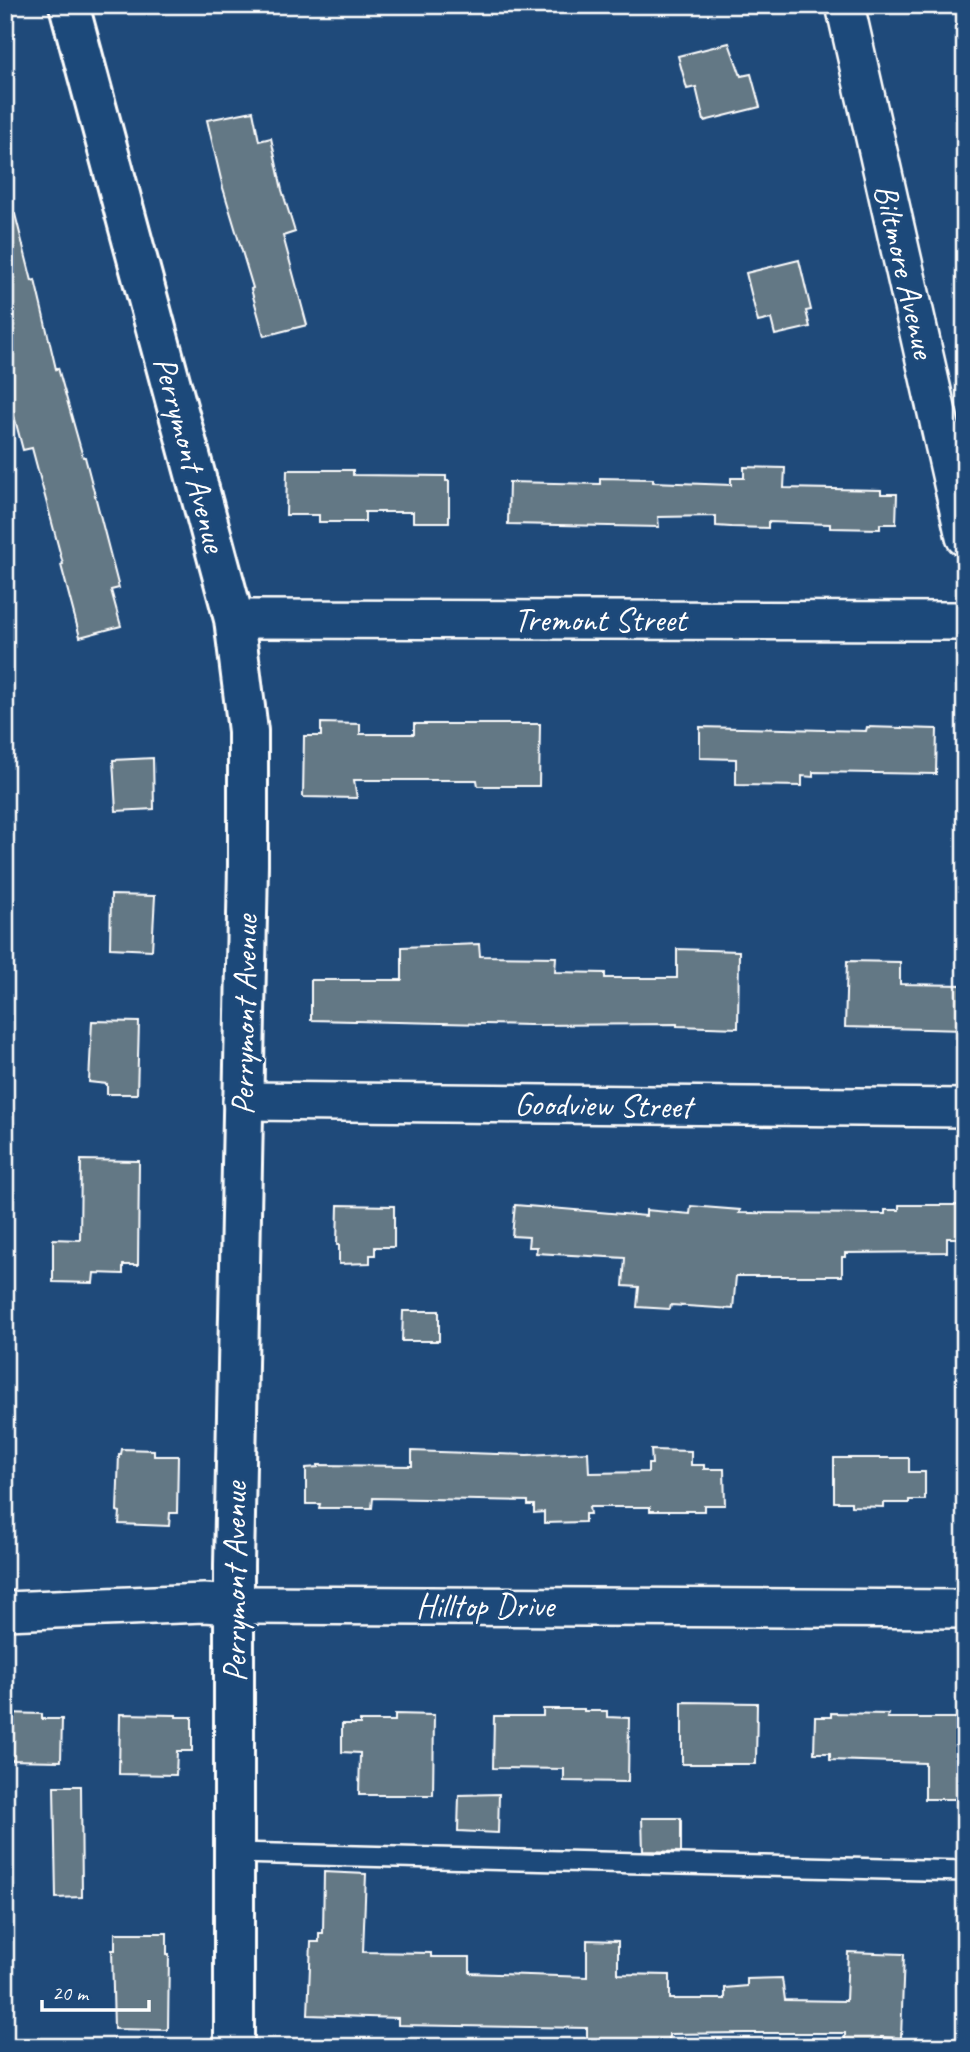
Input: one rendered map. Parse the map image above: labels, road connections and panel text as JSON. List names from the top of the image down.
{
  "streets": {
    "street": [
      "Biltmore Avenue",
      "Perrymont Avenue",
      "Tremont Street",
      "Goodview Street",
      "Hilltop Drive"
    ]
  },
  "crossings": [
    ["Perrymont Avenue", "Tremont Street"],
    ["Perrymont Avenue", "Goodview Street"],
    ["Perrymont Avenue", "Hilltop Drive"]
  ],
  "scale_bar": "20 m"
}
